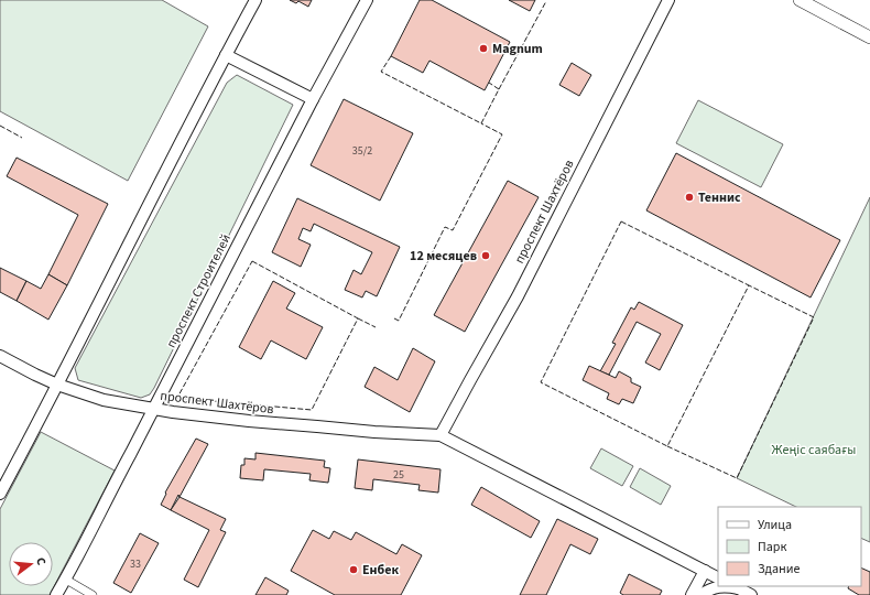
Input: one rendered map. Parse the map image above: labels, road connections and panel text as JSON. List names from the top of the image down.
{
  "streets": {
    "main road": ["проспект Шахтёров", "проспект Строителей"]
  },
  "crossings": [
    ["проспект Шахтёров", "проспект Строителей"]
  ],
  "parks": ["Жеңіс саябағы"],
  "places": [
    "Magnum",
    "Теннис",
    "12 месяцев",
    "Енбек"
  ],
  "house_numbers": ["35/2", "25", "33"],
  "legend": ["Улица", "Парк", "Здание"],
  "north": "right"
}
